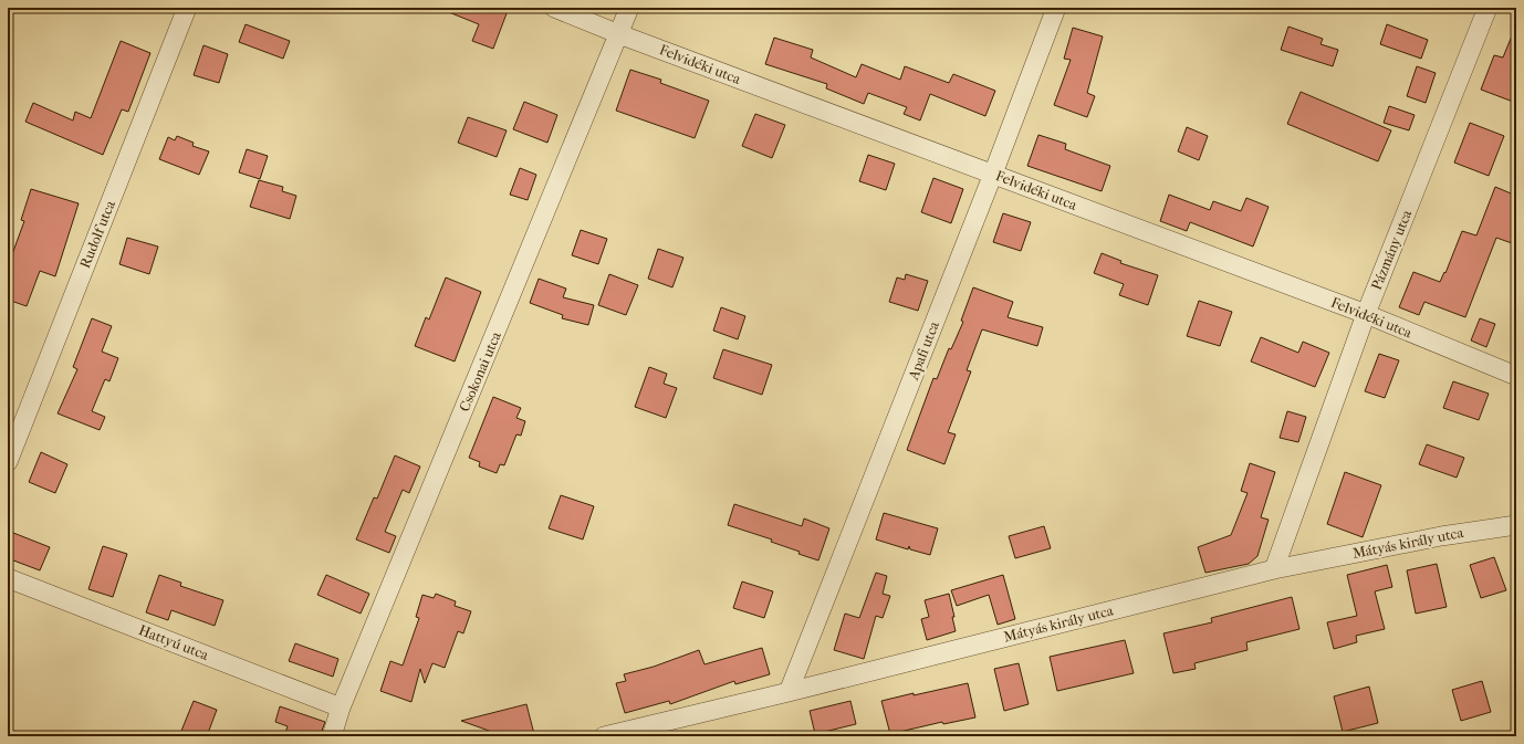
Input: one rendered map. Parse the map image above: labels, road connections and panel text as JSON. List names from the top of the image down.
{
  "streets": {
    "street": [
      "Felvidéki utca",
      "Rudolf utca",
      "Pázmány utca",
      "Apafi utca",
      "Csokonai utca",
      "Mátyás király utca",
      "Hattyú utca"
    ]
  },
  "crossings": [
    ["Felvidéki utca", "Pázmány utca"],
    ["Felvidéki utca", "Apafi utca"],
    ["Felvidéki utca", "Csokonai utca"],
    ["Pázmány utca", "Mátyás király utca"],
    ["Apafi utca", "Mátyás király utca"],
    ["Csokonai utca", "Hattyú utca"]
  ]
}
